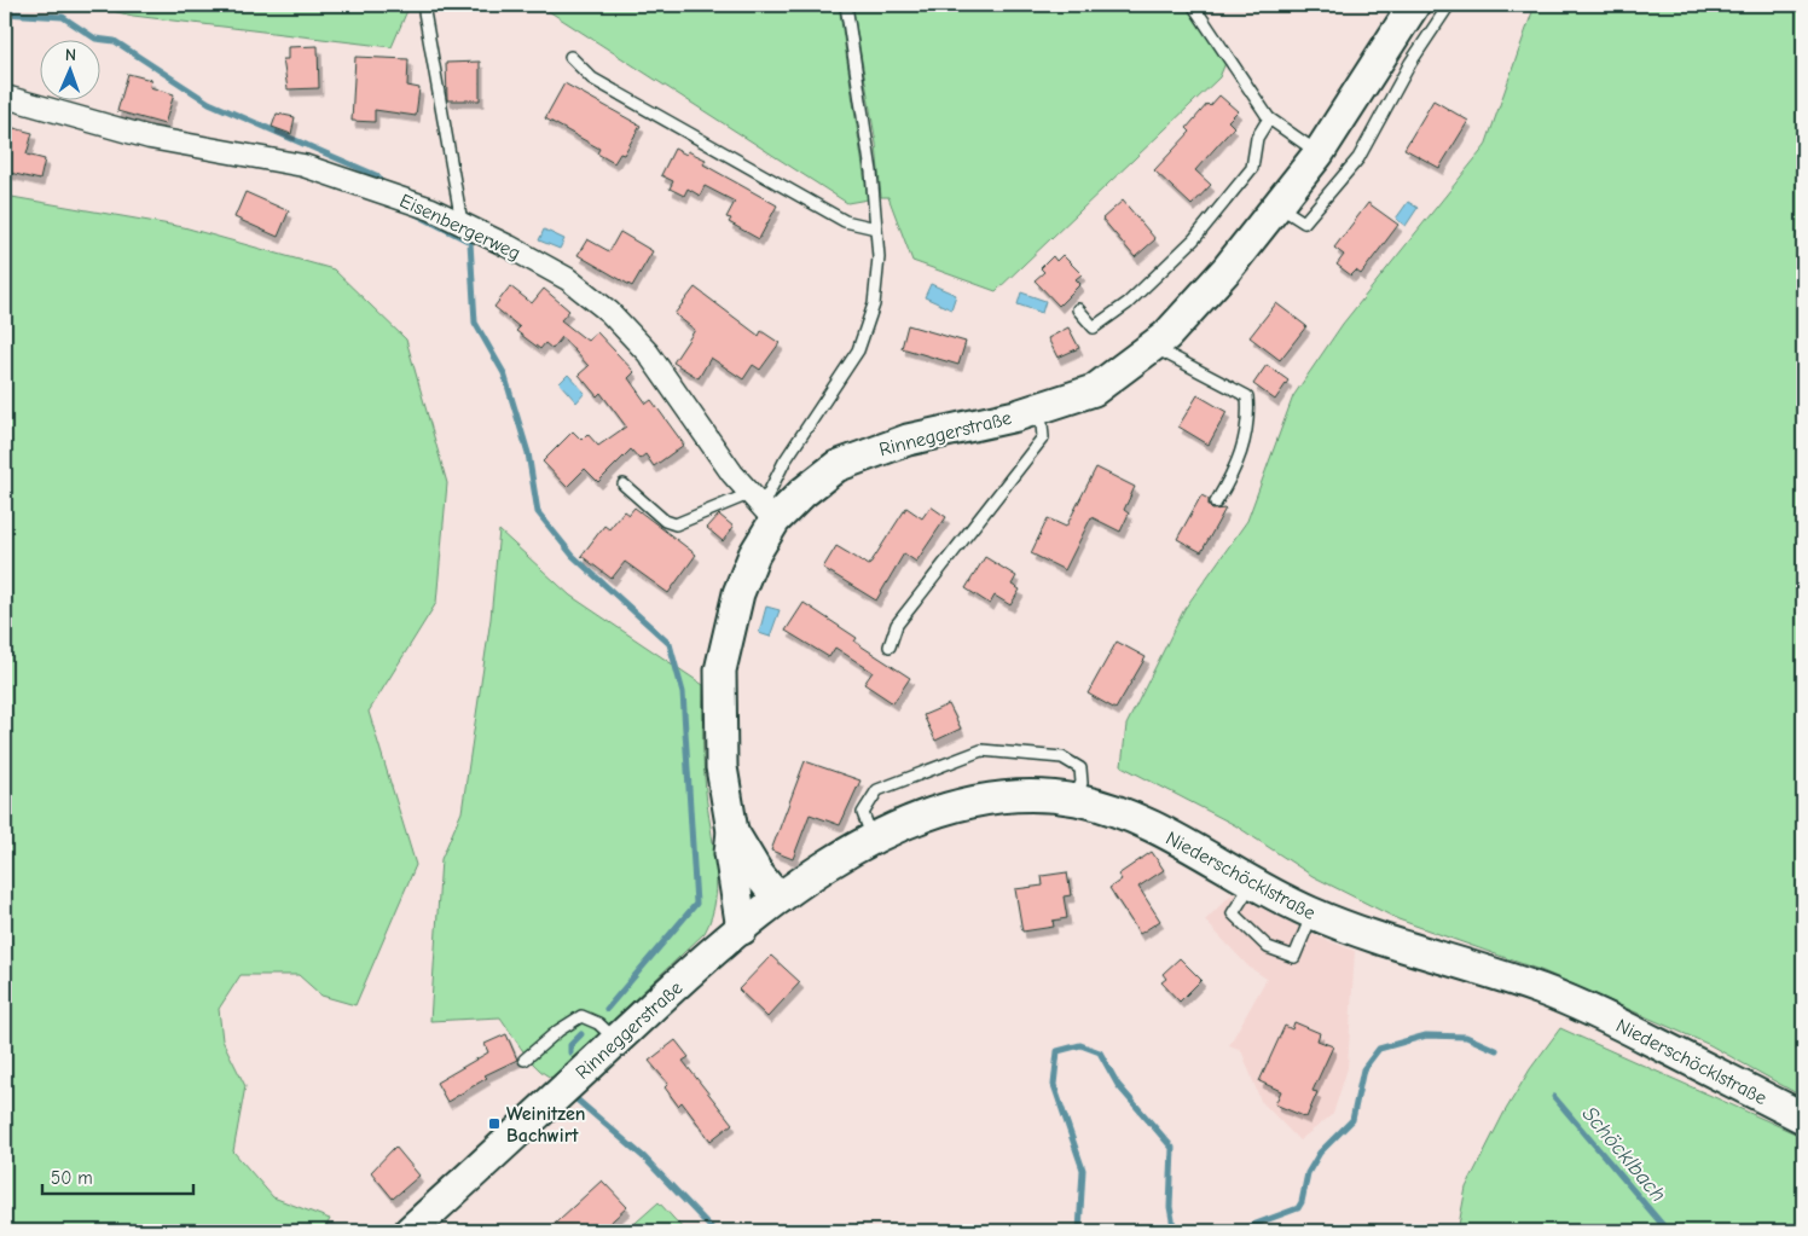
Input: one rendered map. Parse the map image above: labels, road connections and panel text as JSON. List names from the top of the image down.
{
  "streets": {
    "main road": ["Rinneggerstraße", "Niederschöcklstraße"],
    "street": ["Eisenbergerweg"]
  },
  "crossings": [
    ["Eisenbergerweg", "Rinneggerstraße"],
    ["Rinneggerstraße", "Niederschöcklstraße"]
  ],
  "water": ["Schöcklbach"],
  "places": {
    "transit": ["Weinitzen Bachwirt"]
  },
  "scale_bar": "50 m",
  "north": "top"
}
